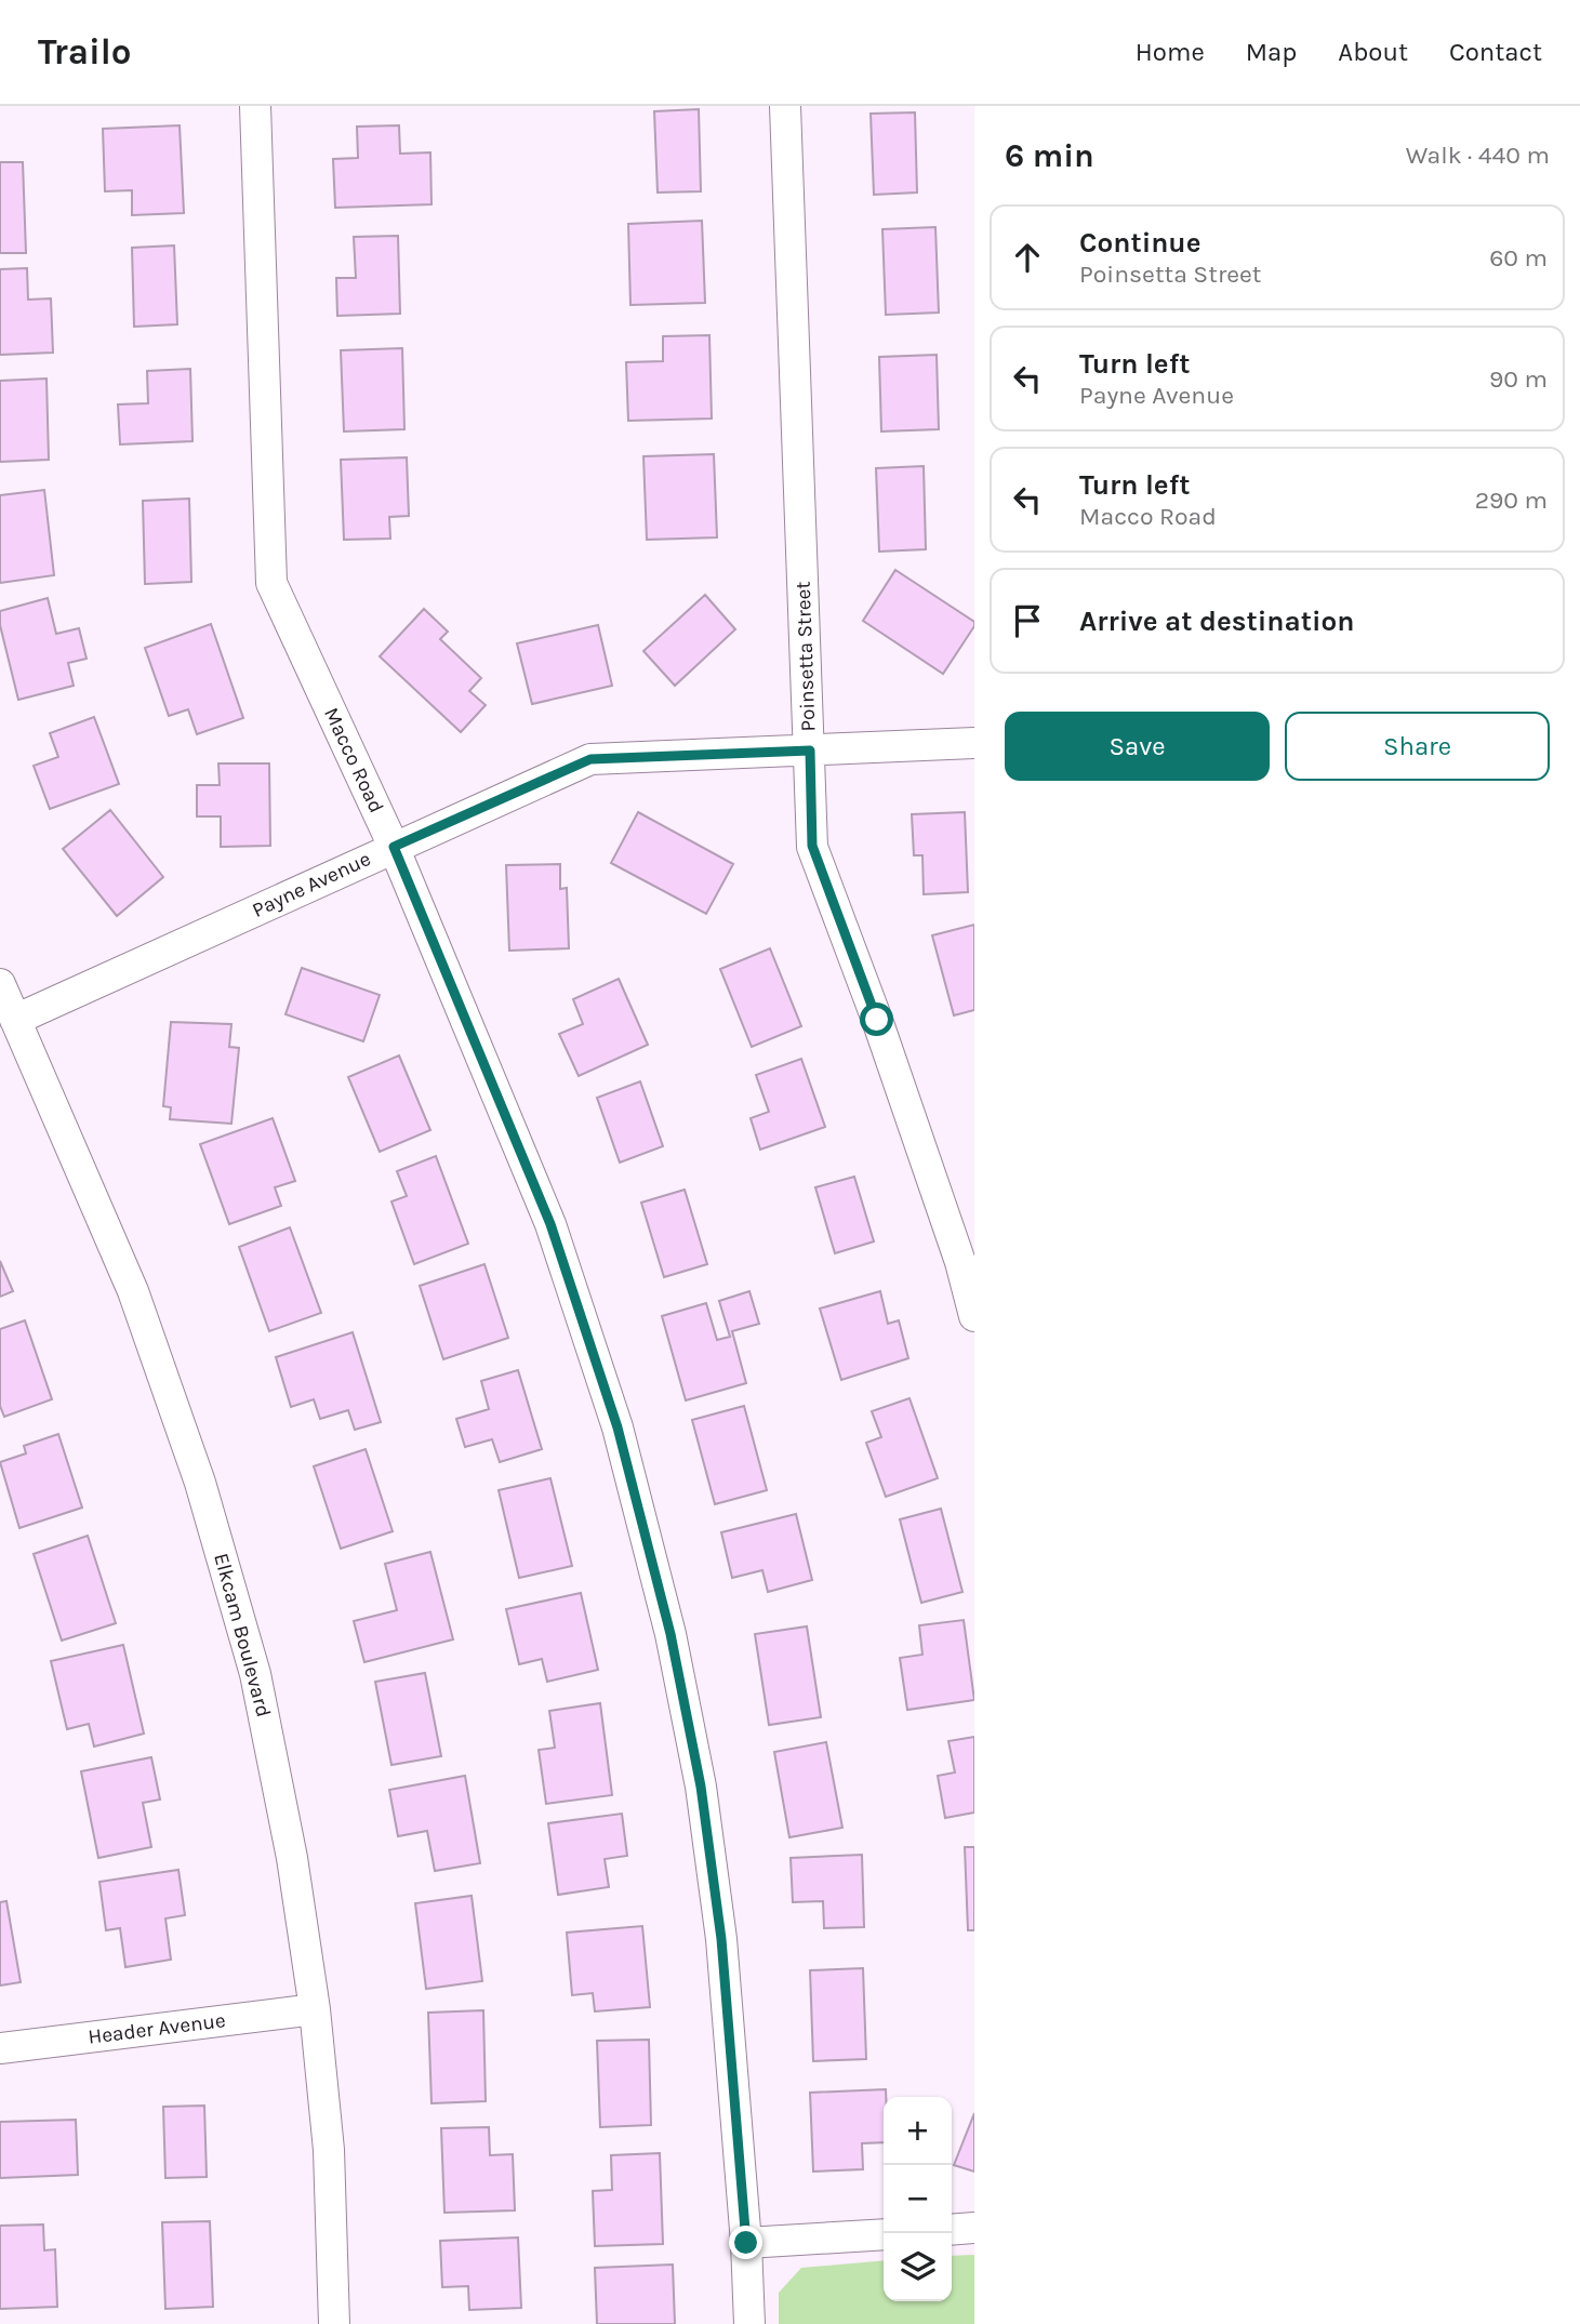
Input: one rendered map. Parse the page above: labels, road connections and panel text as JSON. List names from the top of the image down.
{
  "streets": {
    "street": [
      "Poinsetta Street",
      "Macco Road",
      "Payne Avenue",
      "Elkcam Boulevard",
      "Header Avenue"
    ]
  },
  "crossings": [
    ["Poinsetta Street", "Payne Avenue"],
    ["Macco Road", "Payne Avenue"],
    ["Payne Avenue", "Elkcam Boulevard"],
    ["Elkcam Boulevard", "Header Avenue"]
  ],
  "page": {
    "header": "Trailo",
    "nav": [
      "Home",
      "Map",
      "About",
      "Contact"
    ],
    "heading": ["6 min", "Walk · 440 m"],
    "list": [
      ["Continue", "Poinsetta Street", "60 m"],
      ["Turn left", "Payne Avenue", "90 m"],
      ["Turn left", "Macco Road", "290 m"],
      "Arrive at destination"
    ],
    "buttons": ["Save", "Share"],
    "map_buttons": ["+", "−"]
  }
}
